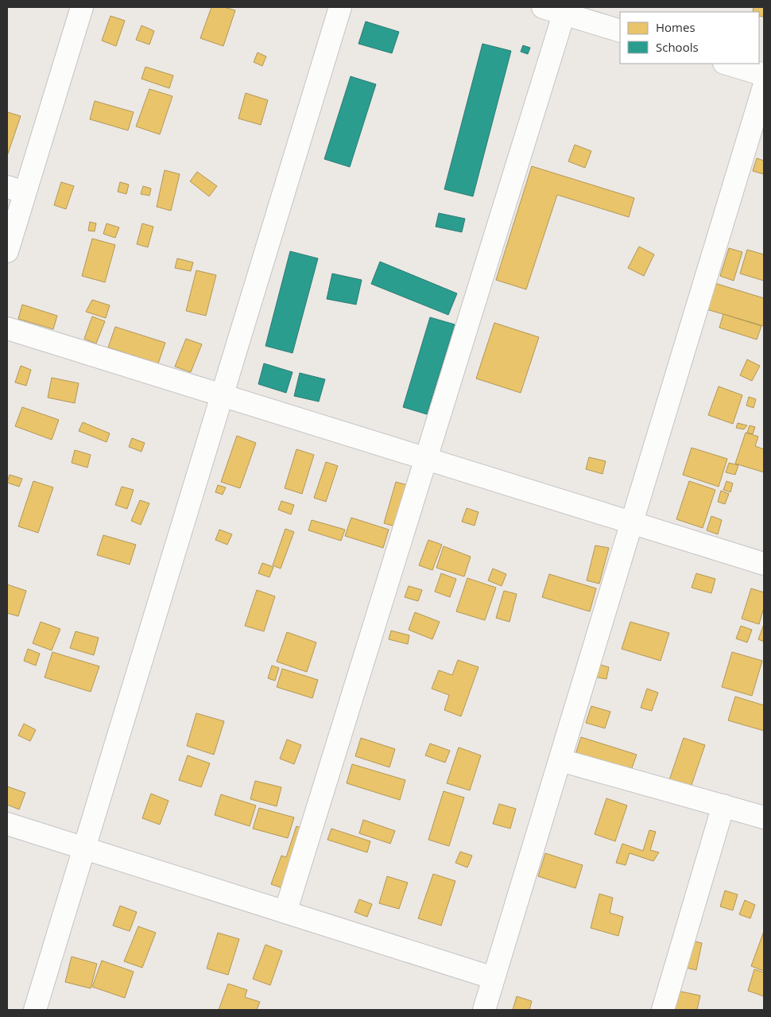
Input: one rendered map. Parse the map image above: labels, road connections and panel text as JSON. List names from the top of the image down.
{
  "legend": ["Homes", "Schools"]
}
